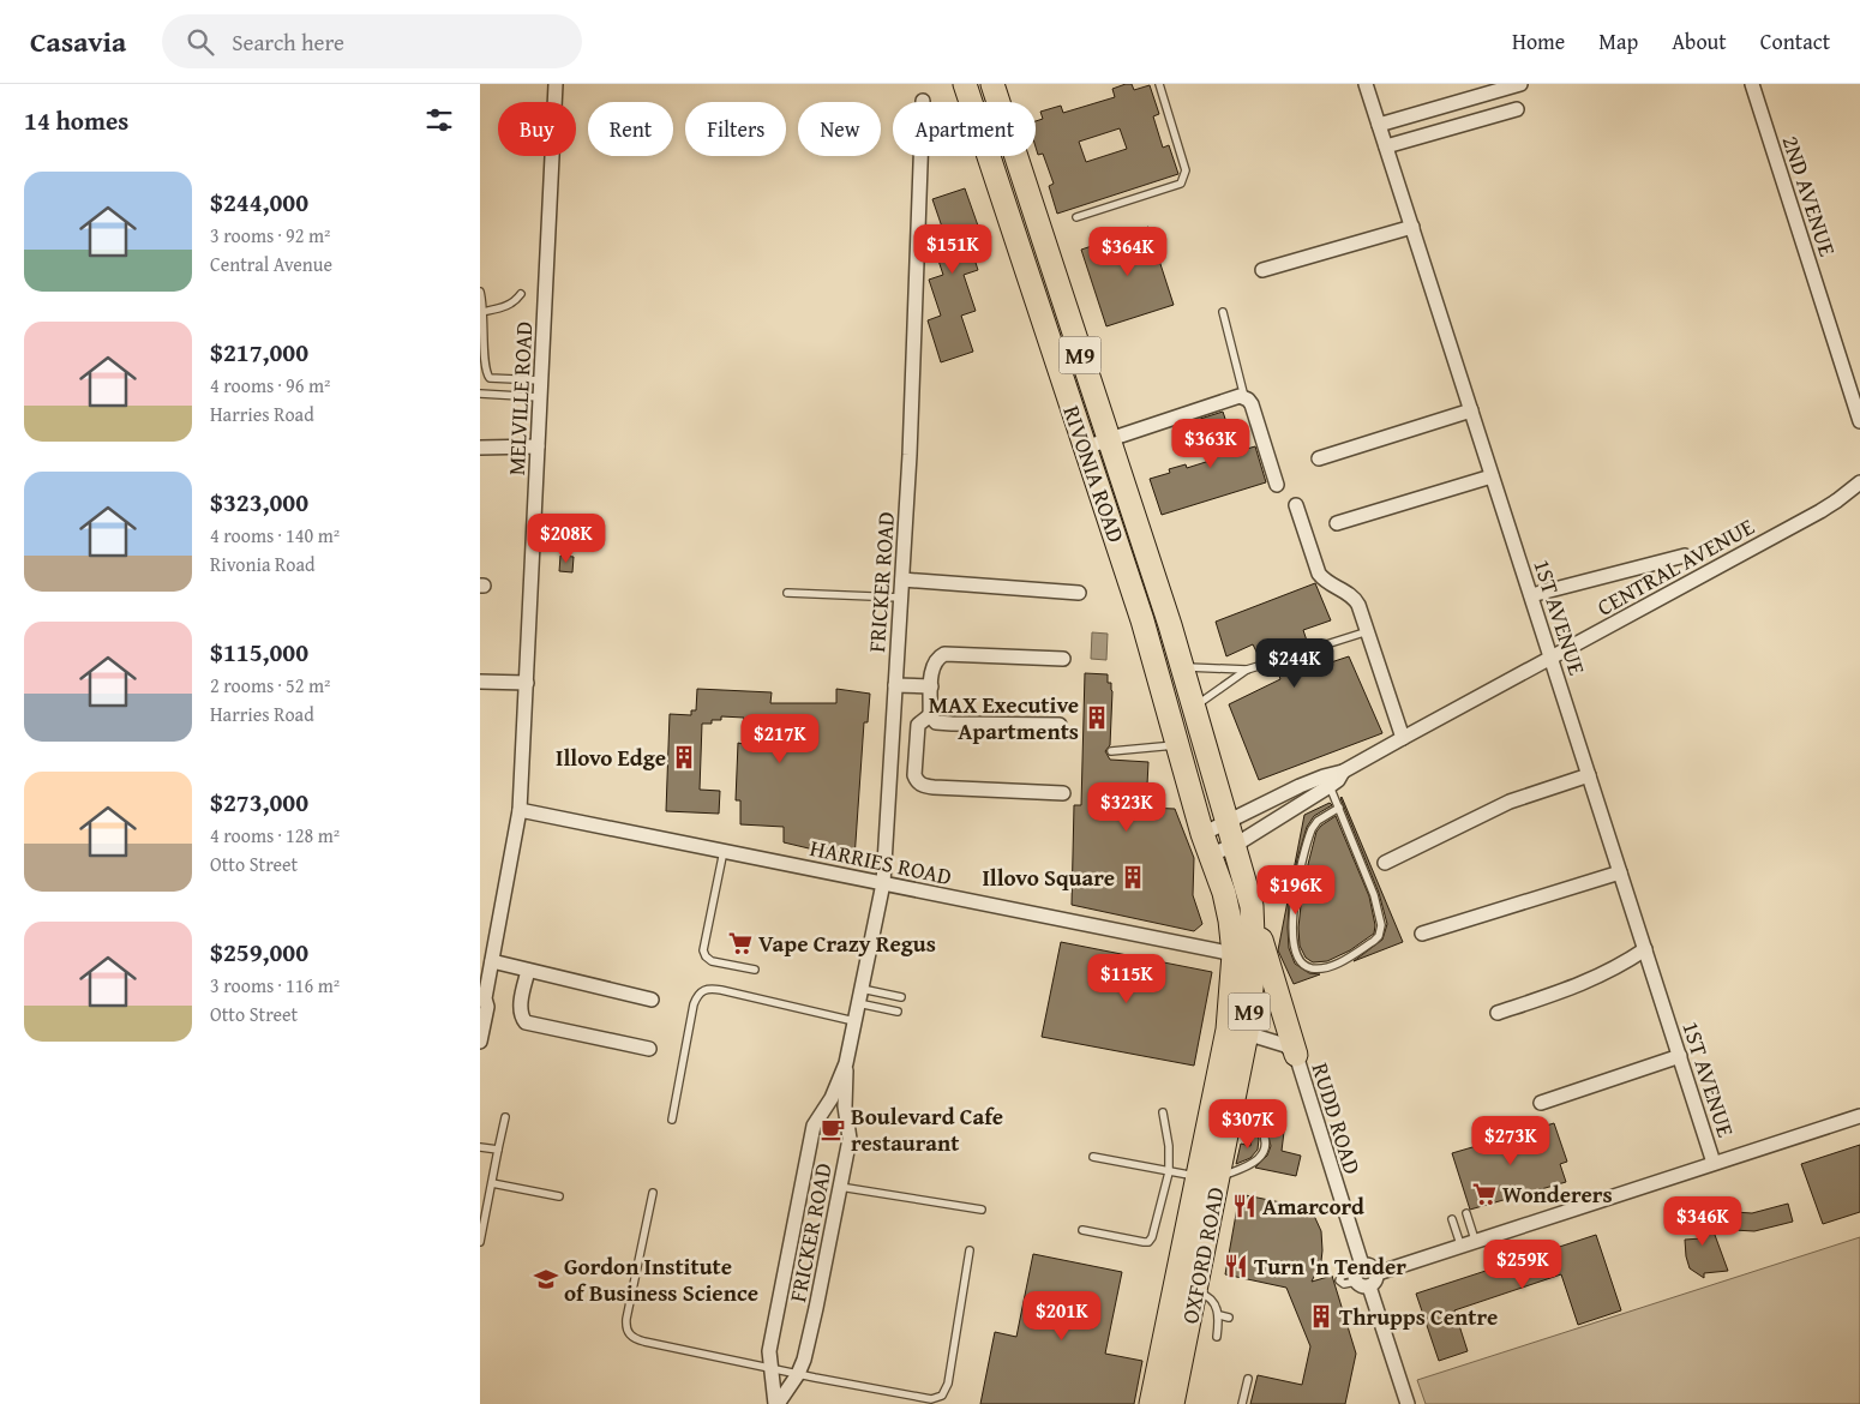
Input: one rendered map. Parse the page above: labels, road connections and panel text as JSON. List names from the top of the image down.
{
  "streets": {
    "main road": ["M9", "RIVONIA ROAD", "OXFORD ROAD"],
    "street": [
      "2ND AVENUE",
      "MELVILLE ROAD",
      "CENTRAL AVENUE",
      "FRICKER ROAD",
      "1ST AVENUE",
      "HARRIES ROAD",
      "RUDD ROAD"
    ]
  },
  "crossings": [
    ["MELVILLE ROAD", "HARRIES ROAD"],
    ["RIVONIA ROAD", "CENTRAL AVENUE"],
    ["RIVONIA ROAD", "OXFORD ROAD"],
    ["CENTRAL AVENUE", "1ST AVENUE"],
    ["CENTRAL AVENUE", "OXFORD ROAD"],
    ["FRICKER ROAD", "HARRIES ROAD"],
    ["HARRIES ROAD", "OXFORD ROAD"],
    ["RUDD ROAD", "OXFORD ROAD"]
  ],
  "places": {
    "building": [
      "MAX Executive Apartments",
      "Illovo Edge",
      "Illovo Square",
      "Thrupps Centre"
    ],
    "supermarket": ["Vape Crazy Regus", "Wonderers"],
    "cafe": ["Boulevard Cafe restaurant"],
    "restaurant": ["Amarcord", "Turn 'n Tender"],
    "school or university": ["Gordon Institute of Business Science"]
  },
  "page": {
    "header": "Casavia",
    "search": "Search here",
    "nav": [
      "Home",
      "Map",
      "About",
      "Contact"
    ],
    "heading": "14 homes",
    "chip": [
      "Buy",
      "Rent",
      "Filters",
      "New",
      "Apartment"
    ],
    "list": [
      {
        "name": "$244,000",
        "note": "3 rooms · 92 m² · Central Avenue"
      },
      {
        "name": "$217,000",
        "note": "4 rooms · 96 m² · Harries Road"
      },
      {
        "name": "$323,000",
        "note": "4 rooms · 140 m² · Rivonia Road"
      },
      {
        "name": "$115,000",
        "note": "2 rooms · 52 m² · Harries Road"
      },
      {
        "name": "$273,000",
        "note": "4 rooms · 128 m² · Otto Street"
      },
      {
        "name": "$259,000",
        "note": "3 rooms · 116 m² · Otto Street"
      }
    ],
    "price": [
      "$151K",
      "$364K",
      "$363K",
      "$208K",
      "$244K",
      "$217K",
      "$323K",
      "$196K",
      "$115K",
      "$307K",
      "$273K",
      "$346K",
      "$259K",
      "$201K"
    ]
  }
}
